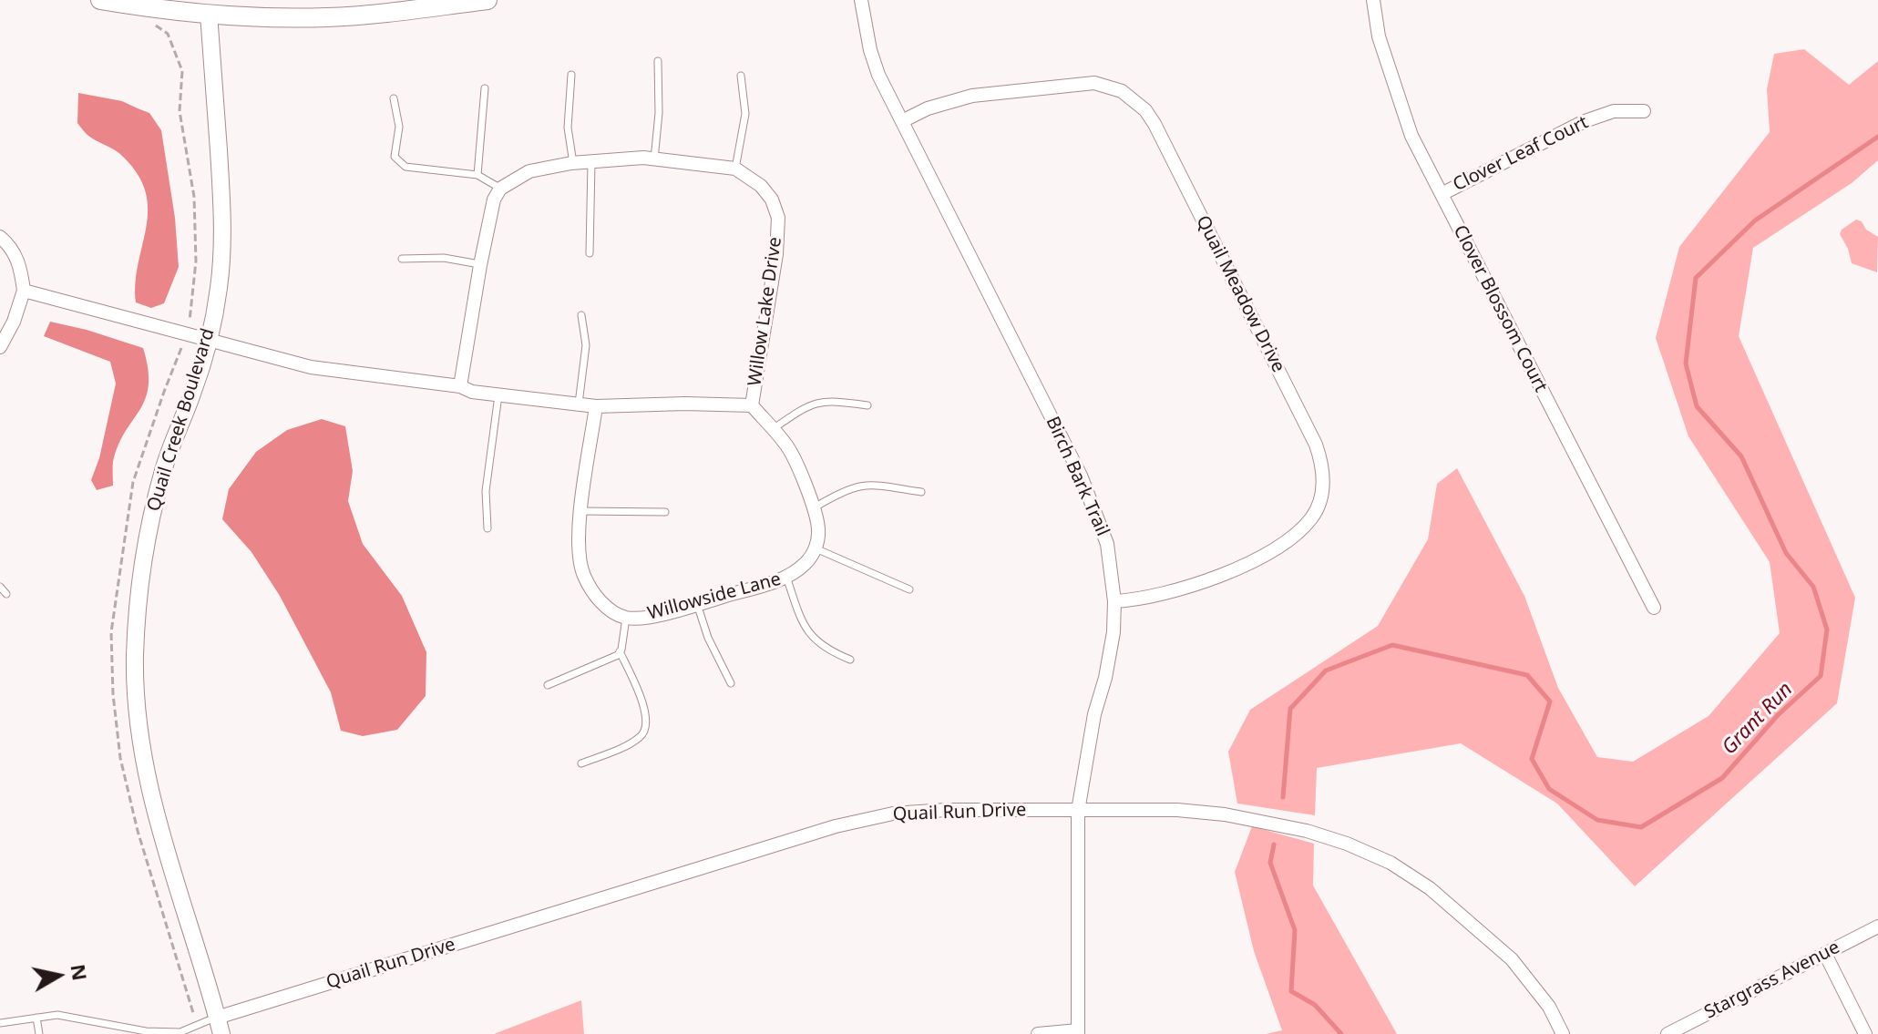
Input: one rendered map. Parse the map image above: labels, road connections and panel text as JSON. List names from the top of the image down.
{
  "streets": {
    "street": [
      "Clover Leaf Court",
      "Quail Meadow Drive",
      "Clover Blossom Court",
      "Willow Lake Drive",
      "Quail Creek Boulevard",
      "Birch Bark Trail",
      "Willowside Lane",
      "Quail Run Drive",
      "Stargrass Avenue"
    ]
  },
  "crossings": [
    ["Clover Leaf Court", "Clover Blossom Court"],
    ["Quail Meadow Drive", "Birch Bark Trail"],
    ["Willow Lake Drive", "Quail Creek Boulevard"],
    ["Willow Lake Drive", "Willowside Lane"],
    ["Quail Creek Boulevard", "Quail Run Drive"],
    ["Birch Bark Trail", "Quail Run Drive"]
  ],
  "water": ["Grant Run"],
  "north": "right"
}
